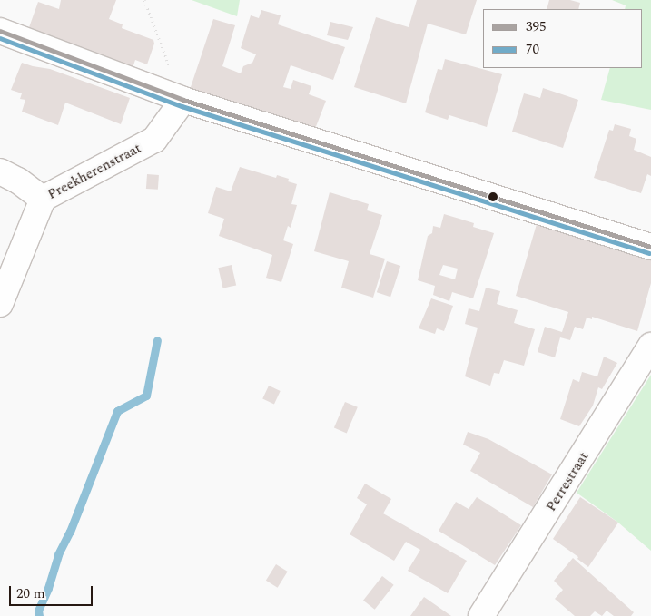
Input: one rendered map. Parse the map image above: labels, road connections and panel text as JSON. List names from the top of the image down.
{
  "streets": {
    "street": ["Preekherenstraat", "Perrestraat"]
  },
  "lines": ["transit line 395", "transit line 70"],
  "legend": ["395", "70"],
  "scale_bar": "20 m"
}
